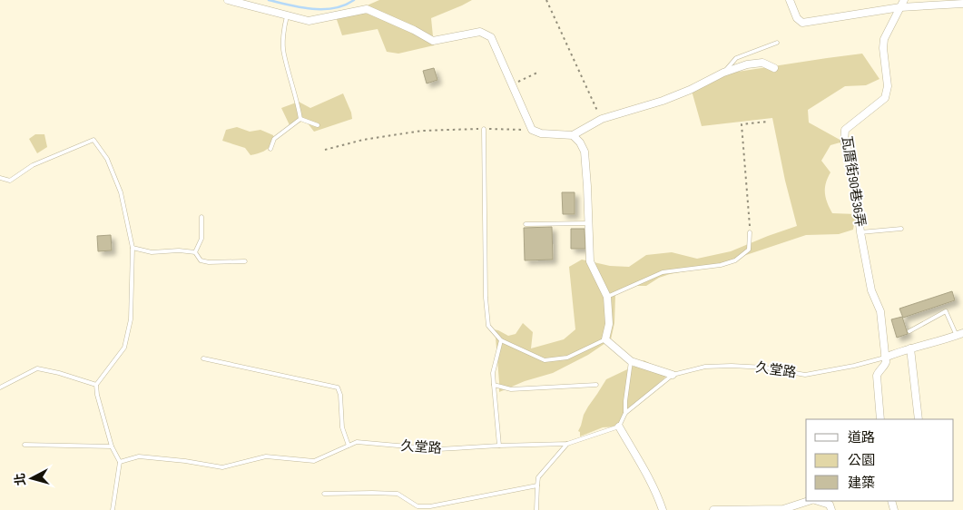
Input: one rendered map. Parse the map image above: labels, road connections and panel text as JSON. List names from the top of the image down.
{
  "streets": {
    "street": ["瓦厝街90巷36弄"],
    "lane": ["久堂路"]
  },
  "crossings": [
    ["瓦厝街90巷36弄", "久堂路"]
  ],
  "legend": ["道路", "公園", "建築"],
  "north": "left"
}
